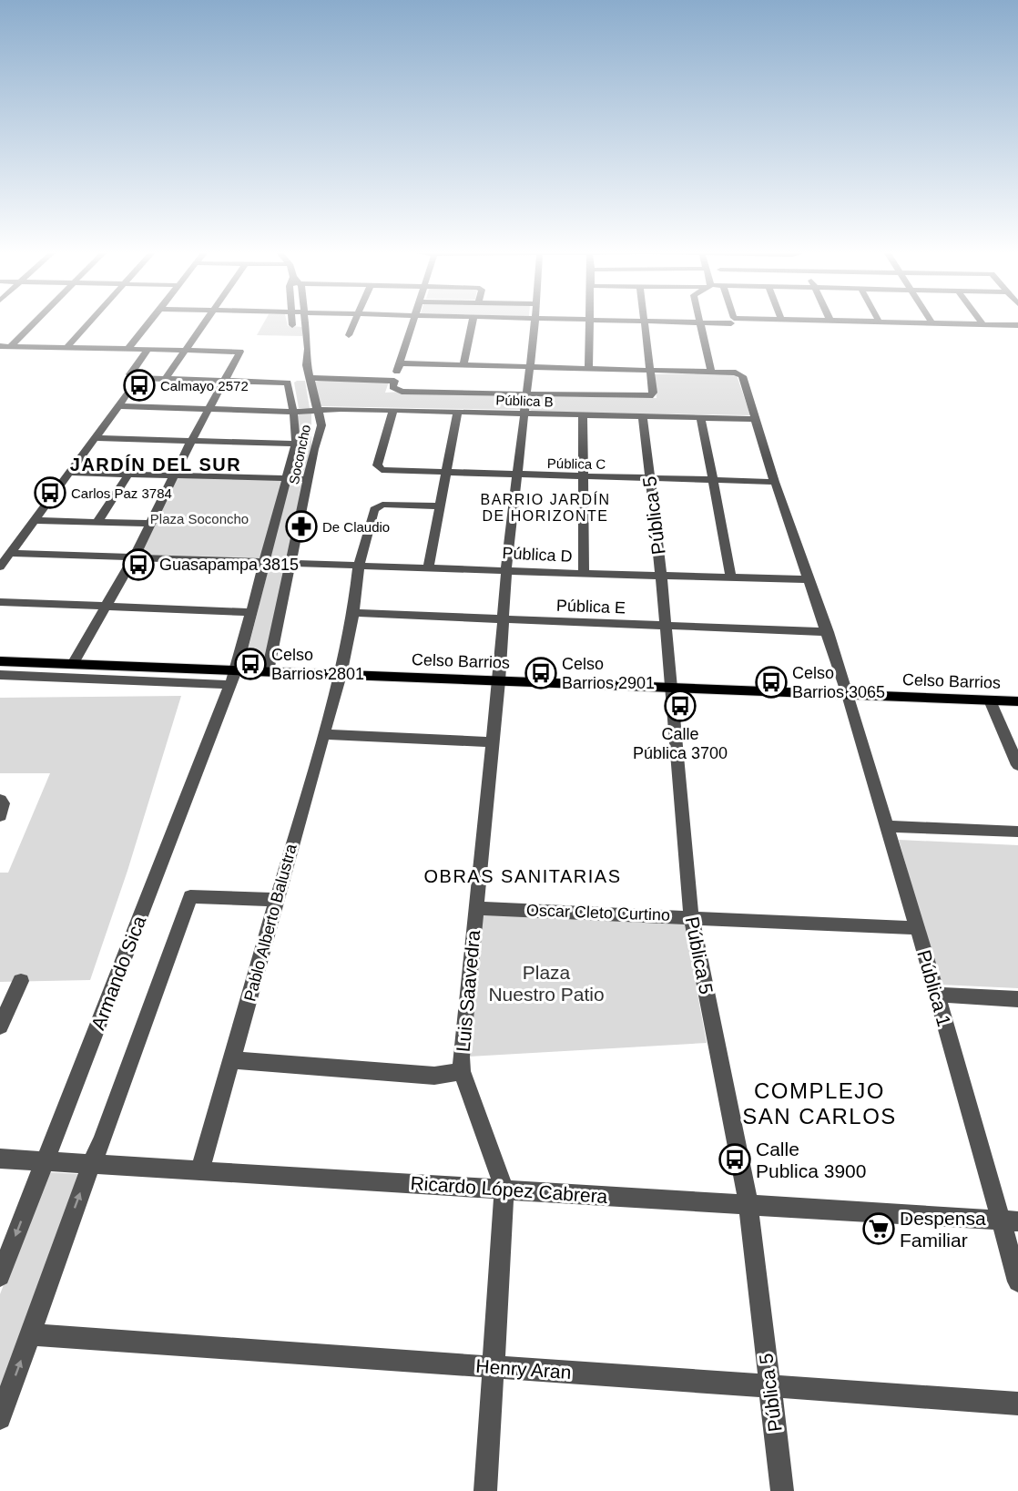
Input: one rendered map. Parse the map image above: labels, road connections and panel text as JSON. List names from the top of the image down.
{
  "streets": {
    "main road": ["Celso Barrios"],
    "street": [
      "Pública B",
      "Soconcho",
      "Pública C",
      "Pública 5",
      "Pública D",
      "Pública E",
      "Oscar Cleto Curtino",
      "Pablo Alberto Balustra",
      "Armando Sica",
      "Pública 1",
      "Luis Saavedra",
      "Ricardo López Cabrera",
      "Henry Aran"
    ]
  },
  "crossings": [
    ["Pública B", "Soconcho"],
    ["Pública B", "Pública C"],
    ["Pública B", "Pública 5"],
    ["Pública B", "Pública 1"],
    ["Pública B", "Luis Saavedra"],
    ["Soconcho", "Pública D"],
    ["Soconcho", "Celso Barrios"],
    ["Soconcho", "Armando Sica"],
    ["Pública C", "Pública 5"],
    ["Pública C", "Pública 1"],
    ["Pública C", "Luis Saavedra"],
    ["Pública 5", "Pública D"],
    ["Pública 5", "Pública E"],
    ["Pública 5", "Celso Barrios"],
    ["Pública 5", "Oscar Cleto Curtino"],
    ["Pública 5", "Ricardo López Cabrera"],
    ["Pública 5", "Henry Aran"],
    ["Pública D", "Pública 1"],
    ["Pública D", "Luis Saavedra"],
    ["Pública E", "Pública 1"],
    ["Pública E", "Luis Saavedra"],
    ["Celso Barrios", "Pablo Alberto Balustra"],
    ["Celso Barrios", "Armando Sica"],
    ["Celso Barrios", "Pública 1"],
    ["Celso Barrios", "Luis Saavedra"],
    ["Oscar Cleto Curtino", "Pública 1"],
    ["Oscar Cleto Curtino", "Luis Saavedra"],
    ["Pablo Alberto Balustra", "Ricardo López Cabrera"],
    ["Armando Sica", "Ricardo López Cabrera"],
    ["Pública 1", "Ricardo López Cabrera"],
    ["Luis Saavedra", "Ricardo López Cabrera"],
    ["Luis Saavedra", "Henry Aran"]
  ],
  "districts": [
    "JARDÍN DEL SUR",
    "BARRIO JARDÍN DE HORIZONTE",
    "OBRAS SANITARIAS",
    "COMPLEJO SAN CARLOS"
  ],
  "parks": ["Plaza Soconcho", "Plaza Nuestro Patio"],
  "places": {
    "bus stop": [
      "Calmayo 2572",
      "Carlos Paz 3784",
      "Guasapampa 3815",
      "Celso Barrios 2801",
      "Celso Barrios 2901",
      "Celso Barrios 3065",
      "Calle Pública 3700",
      "Calle Publica 3900"
    ],
    "pharmacy": ["De Claudio"],
    "supermarket": ["Despensa Familiar"]
  }
}
